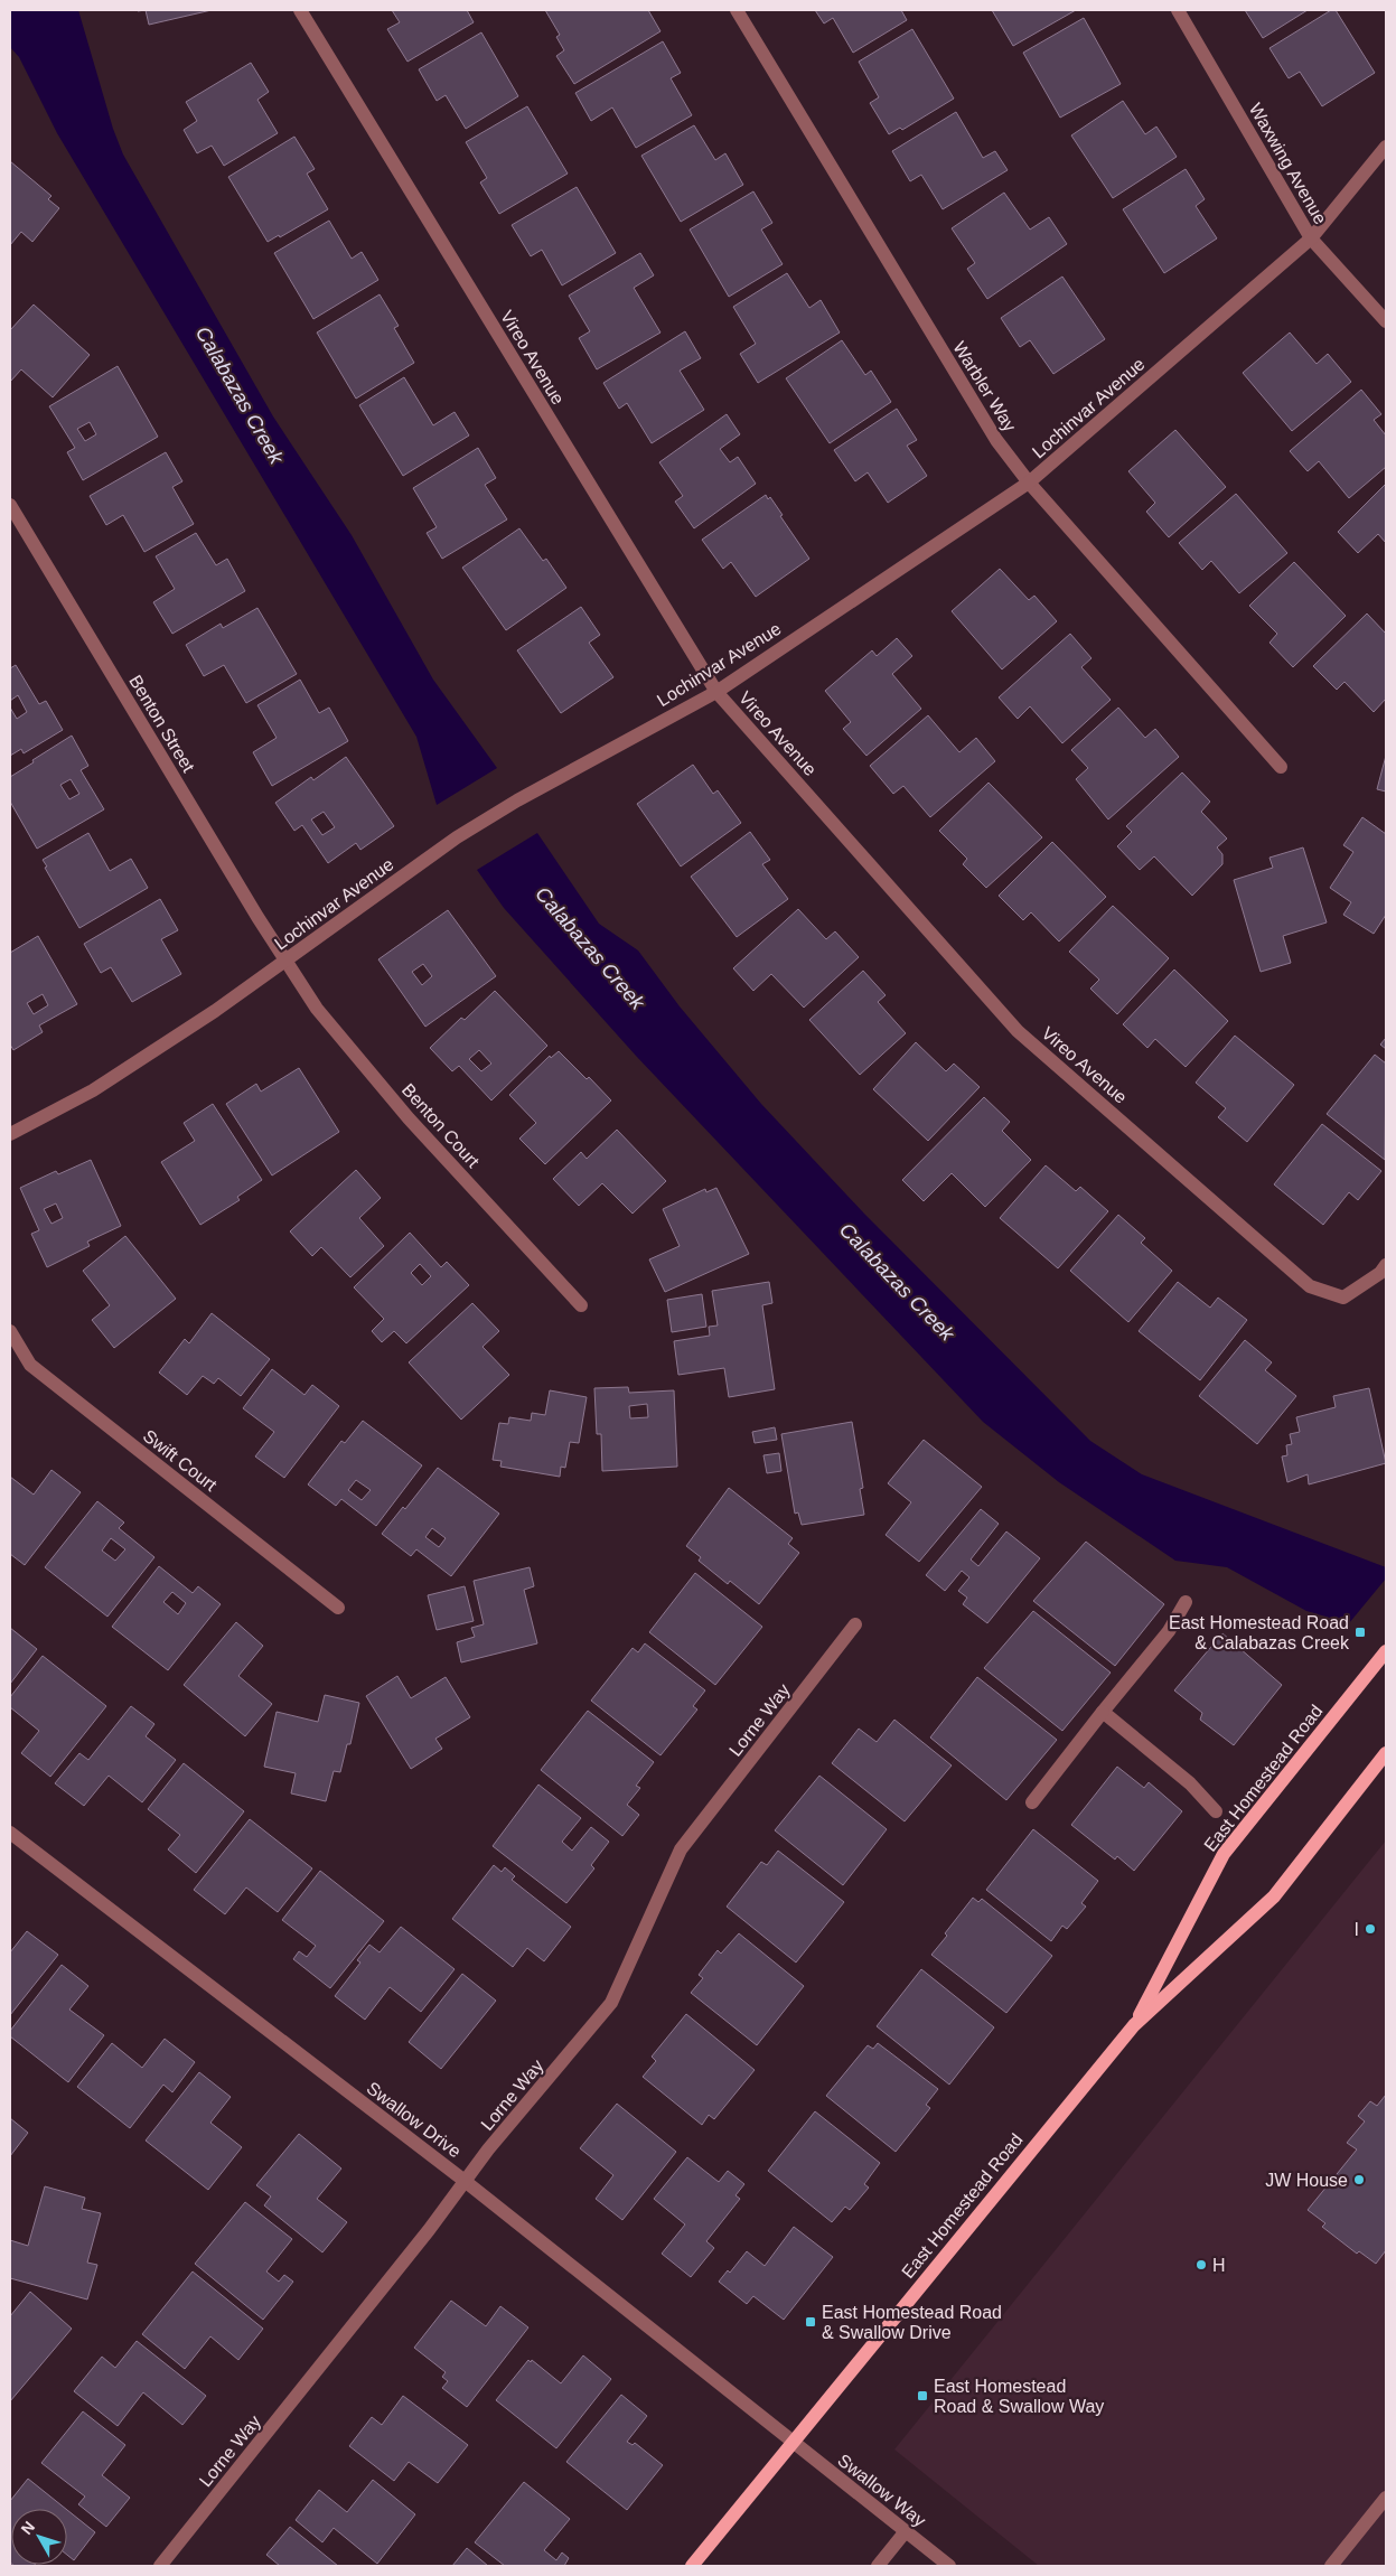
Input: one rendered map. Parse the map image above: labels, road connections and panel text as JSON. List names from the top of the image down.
{
  "streets": {
    "main road": ["East Homestead Road"],
    "street": [
      "Waxwing Avenue",
      "Vireo Avenue",
      "Warbler Way",
      "Lochinvar Avenue",
      "Benton Street",
      "Benton Court",
      "Swift Court",
      "Lorne Way",
      "Swallow Drive",
      "Swallow Way"
    ]
  },
  "crossings": [
    ["Waxwing Avenue", "Lochinvar Avenue"],
    ["Vireo Avenue", "Lochinvar Avenue"],
    ["Warbler Way", "Lochinvar Avenue"],
    ["Lochinvar Avenue", "Benton Street"],
    ["Lochinvar Avenue", "Benton Court"],
    ["Benton Street", "Benton Court"],
    ["Lorne Way", "Swallow Drive"],
    ["East Homestead Road", "Swallow Drive"],
    ["East Homestead Road", "Swallow Way"],
    ["Swallow Drive", "Swallow Way"]
  ],
  "water": ["Calabazas Creek"],
  "places": {
    "transit": ["East Homestead Road & Calabazas Creek", "East Homestead Road & Swallow Drive", "East Homestead Road & Swallow Way"],
    "other": ["I", "JW House", "H"]
  },
  "north": "top left"
}
